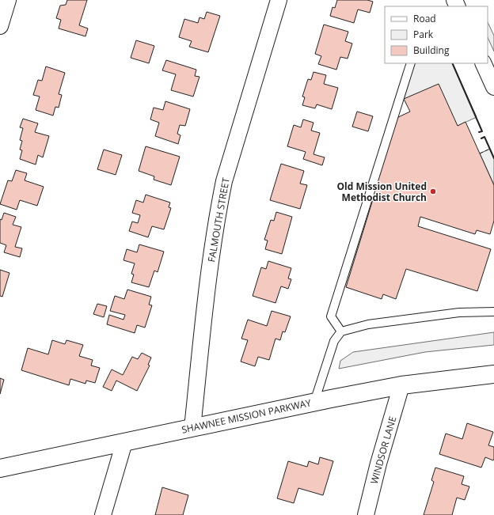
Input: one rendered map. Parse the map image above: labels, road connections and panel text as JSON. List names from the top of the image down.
{
  "streets": {
    "highway": ["SHAWNEE MISSION PARKWAY"],
    "street": ["FALMOUTH STREET", "WINDSOR LANE"]
  },
  "crossings": [
    ["FALMOUTH STREET", "SHAWNEE MISSION PARKWAY"],
    ["SHAWNEE MISSION PARKWAY", "WINDSOR LANE"]
  ],
  "places": ["Old Mission United Methodist Church"],
  "legend": ["Road", "Park", "Building"]
}
